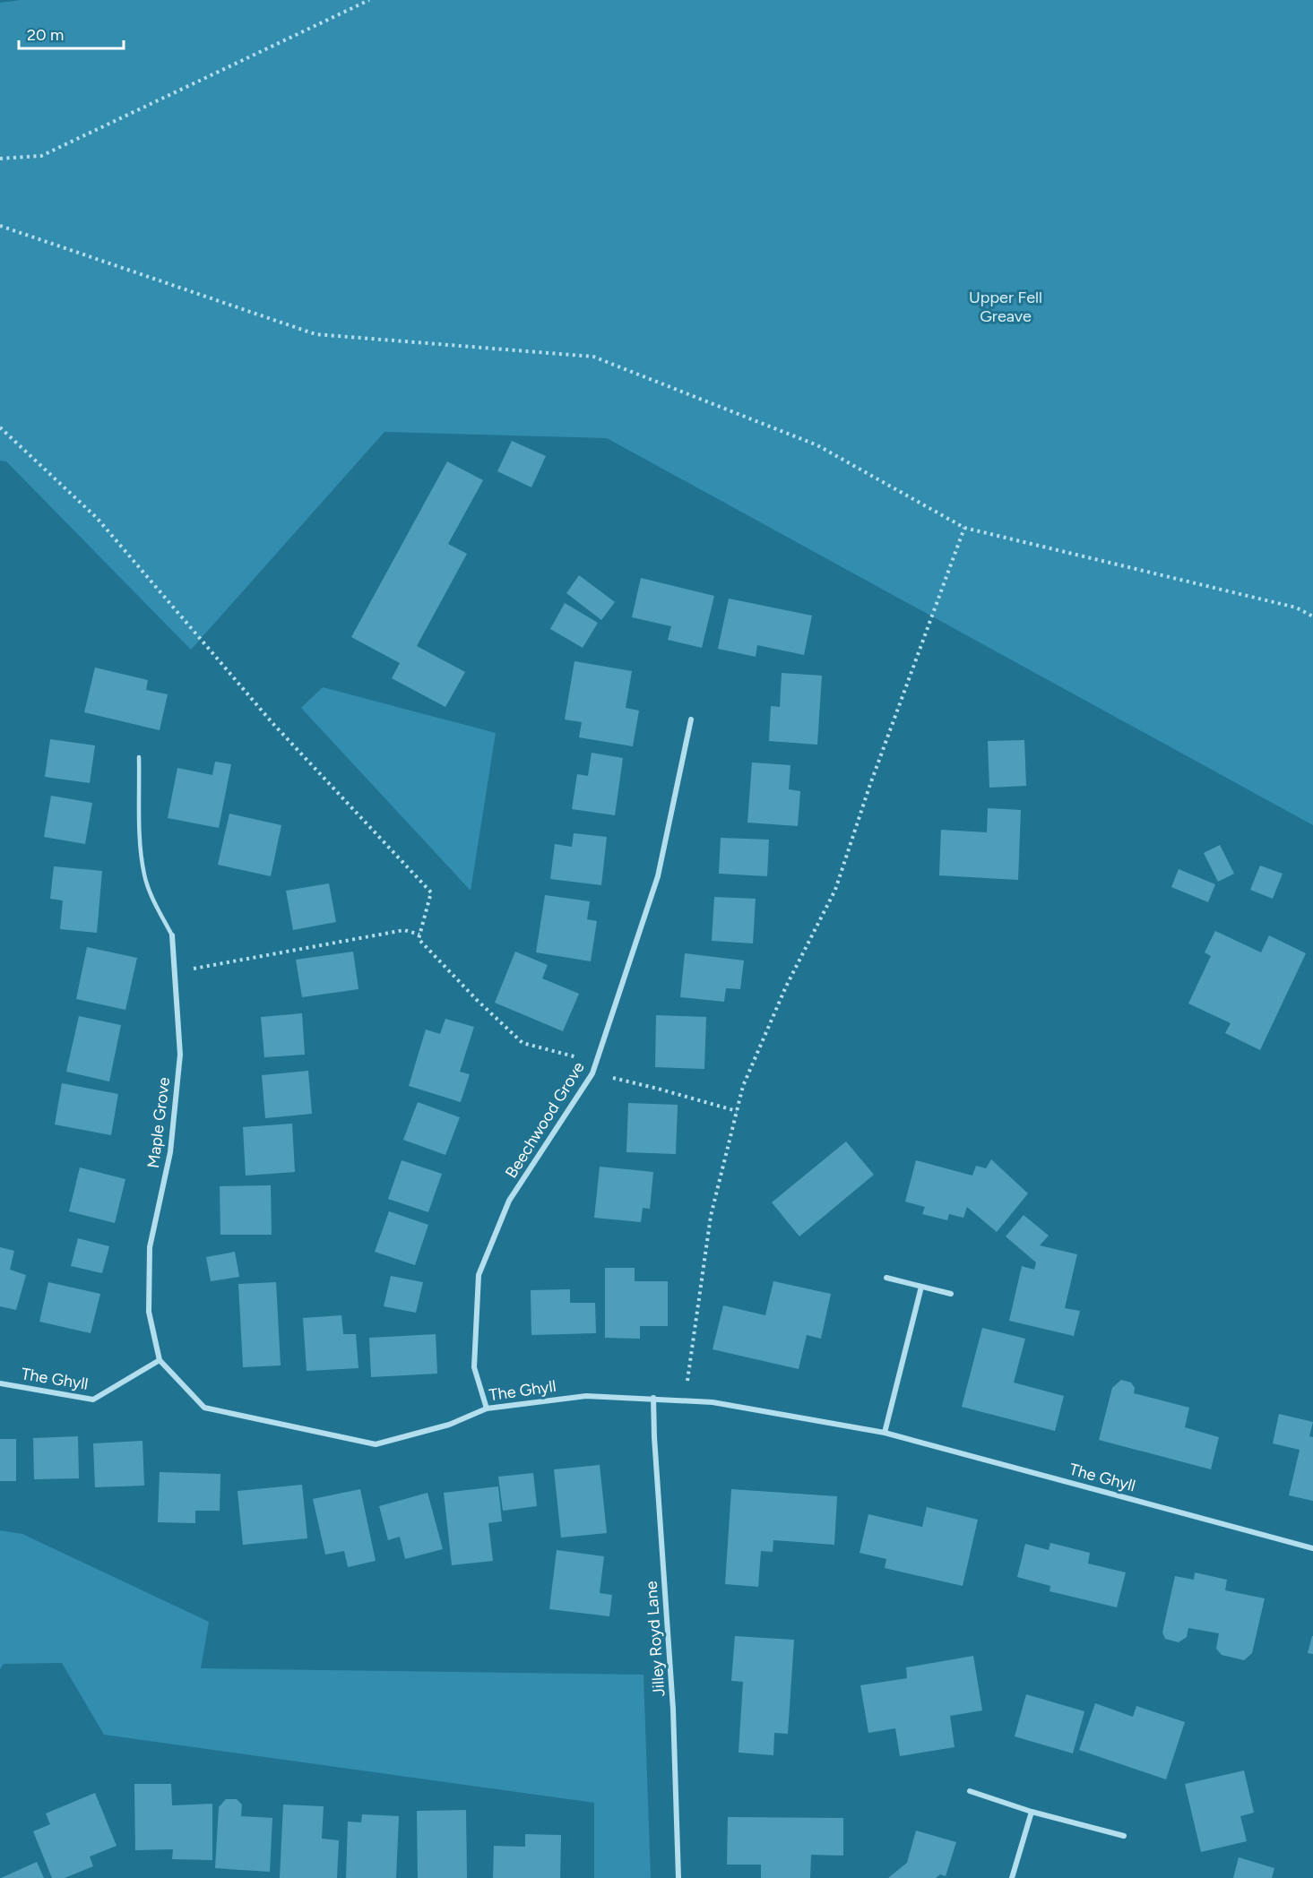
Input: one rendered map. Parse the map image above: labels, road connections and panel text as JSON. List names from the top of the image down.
{
  "streets": {
    "street": [
      "Beechwood Grove",
      "Maple Grove",
      "The Ghyll",
      "Jilley Royd Lane"
    ]
  },
  "crossings": [
    ["Beechwood Grove", "The Ghyll"],
    ["Maple Grove", "The Ghyll"],
    ["The Ghyll", "Jilley Royd Lane"]
  ],
  "parks": ["Upper Fell Greave"],
  "scale_bar": "20 m"
}
